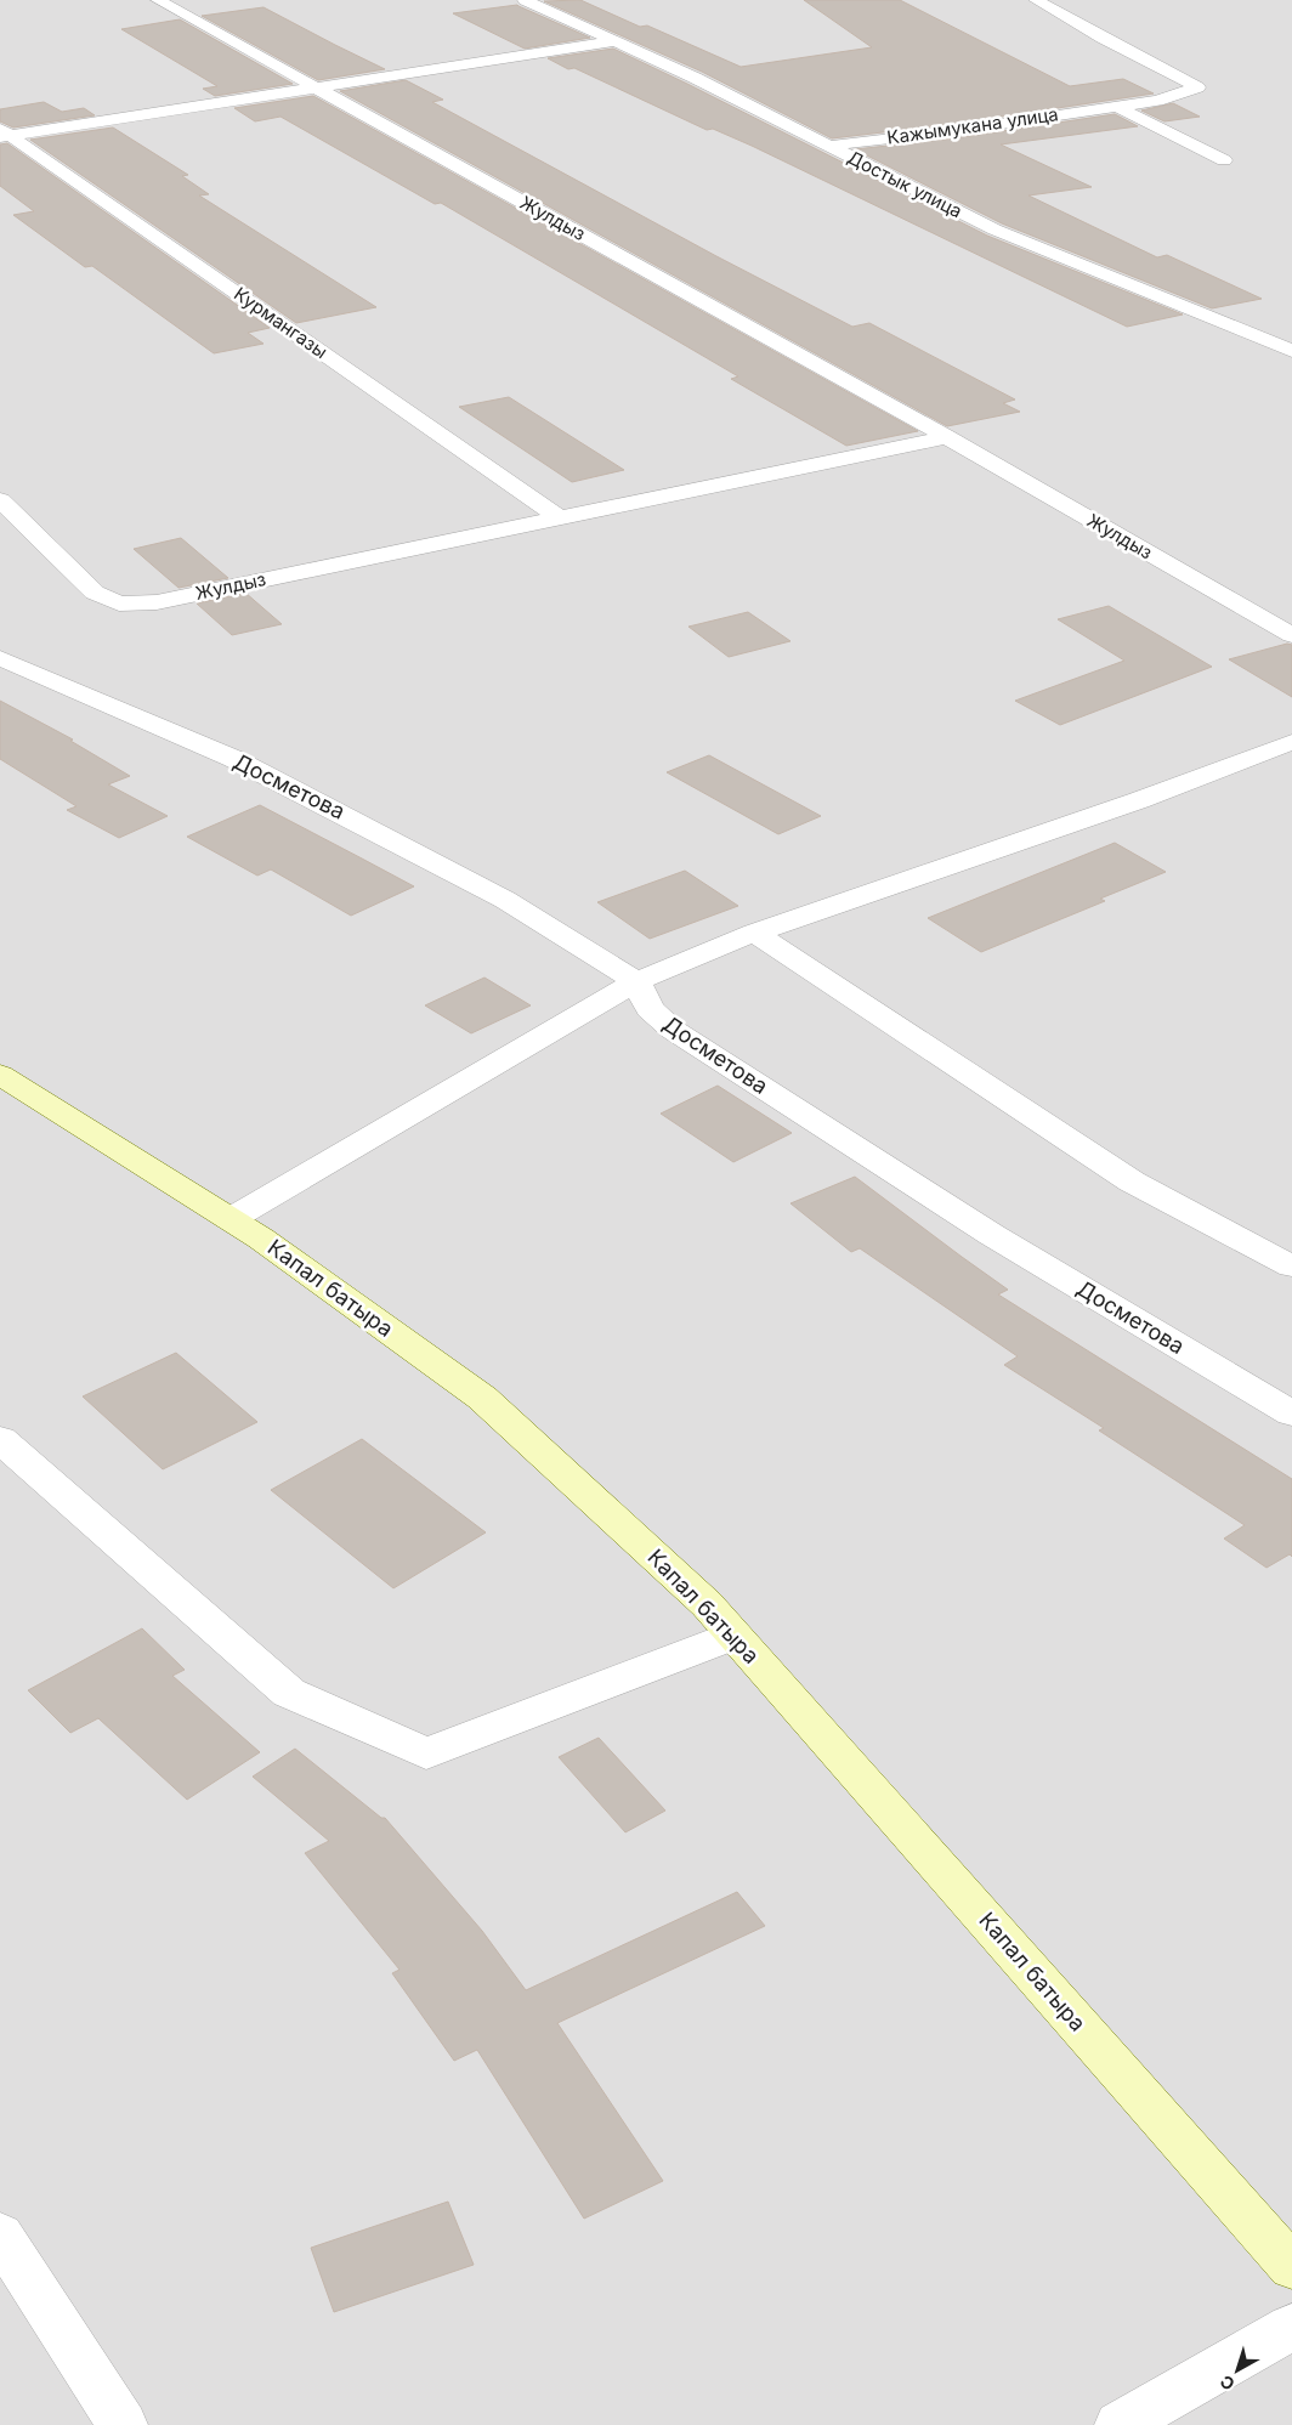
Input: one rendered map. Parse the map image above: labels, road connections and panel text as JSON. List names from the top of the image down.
{
  "streets": {
    "main road": ["Капал батыра"],
    "street": [
      "Кажымукана улица",
      "Достык улица",
      "Жулдыз",
      "Курмангазы",
      "Досметова"
    ]
  },
  "crossings": [
    ["Кажымукана улица", "Достык улица"],
    ["Жулдыз", "Курмангазы"]
  ],
  "north": "bottom left"
}
